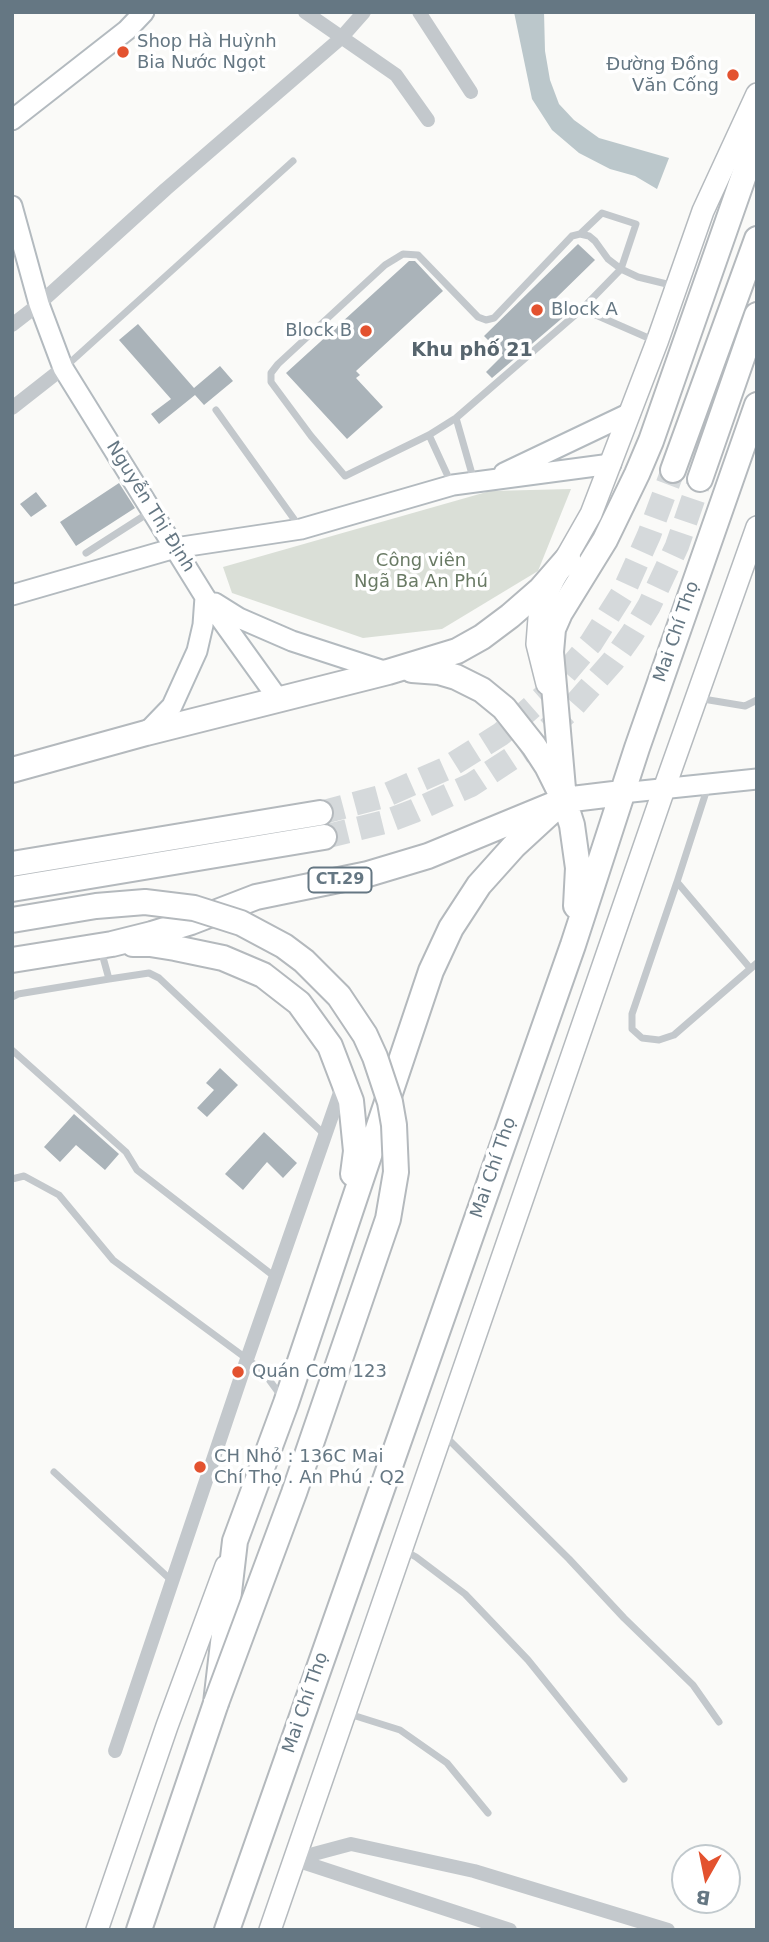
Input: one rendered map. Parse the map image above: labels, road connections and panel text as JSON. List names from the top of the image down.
{
  "streets": {
    "highway": ["Mai Chí Thọ", "CT.29"],
    "main road": ["Nguyễn Thị Định"]
  },
  "districts": ["Khu phố 21"],
  "parks": ["Công viên Ngã Ba An Phú"],
  "places": [
    "Shop Hà Huỳnh Bia Nước Ngọt",
    "Đường Đồng Văn Cống",
    "Block A",
    "Block B",
    "Quán Cơm 123",
    "CH Nhỏ : 136C Mai Chí Thọ . An Phú . Q2"
  ],
  "north": "bottom"
}
